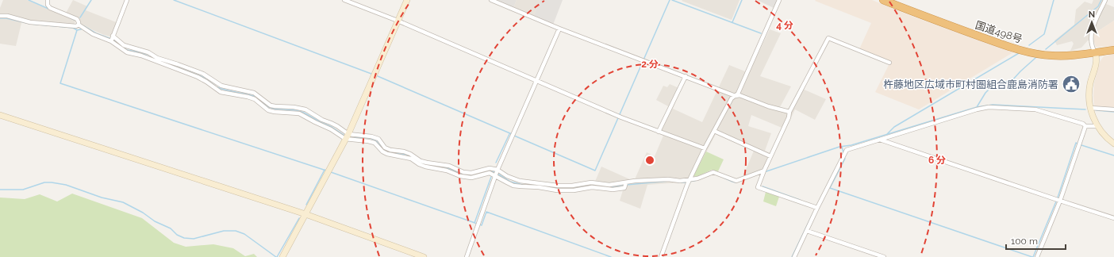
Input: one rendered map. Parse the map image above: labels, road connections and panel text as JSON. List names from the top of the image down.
{
  "streets": {
    "highway": ["国道498号"]
  },
  "places": {
    "public building": ["杵藤地区広域市町村圏組合鹿島消防署"]
  },
  "scale_bar": "100 m",
  "north": "top",
  "rings": ["4 分", "2 分", "6 分"]
}
